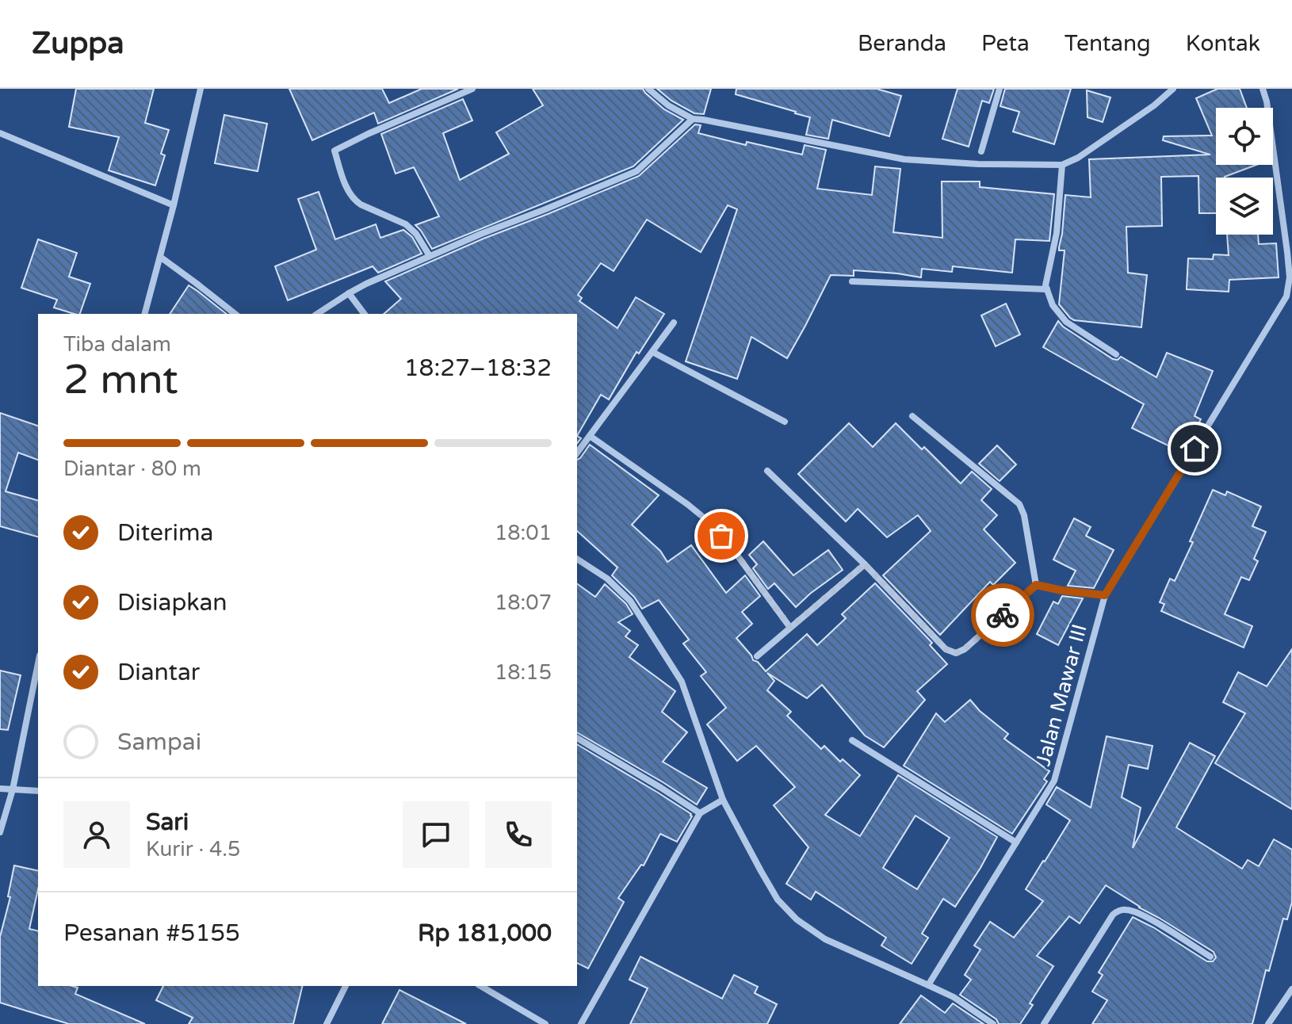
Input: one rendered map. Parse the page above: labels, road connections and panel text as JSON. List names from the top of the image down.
{
  "streets": {
    "street": ["Jalan Mawar III"]
  },
  "page": {
    "header": "Zuppa",
    "nav": [
      "Beranda",
      "Peta",
      "Tentang",
      "Kontak"
    ],
    "heading": ["2 mnt", "Tiba dalam", "18:27–18:32"],
    "panel": [
      "Sari",
      "Kurir · 4.5",
      "Pesanan #5155",
      "Rp 181,000"
    ],
    "bar": "Diantar · 80 m",
    "list": [
      ["Diterima", "18:01"],
      ["Disiapkan", "18:07"],
      ["Diantar", "18:15"],
      "Sampai"
    ]
  }
}
